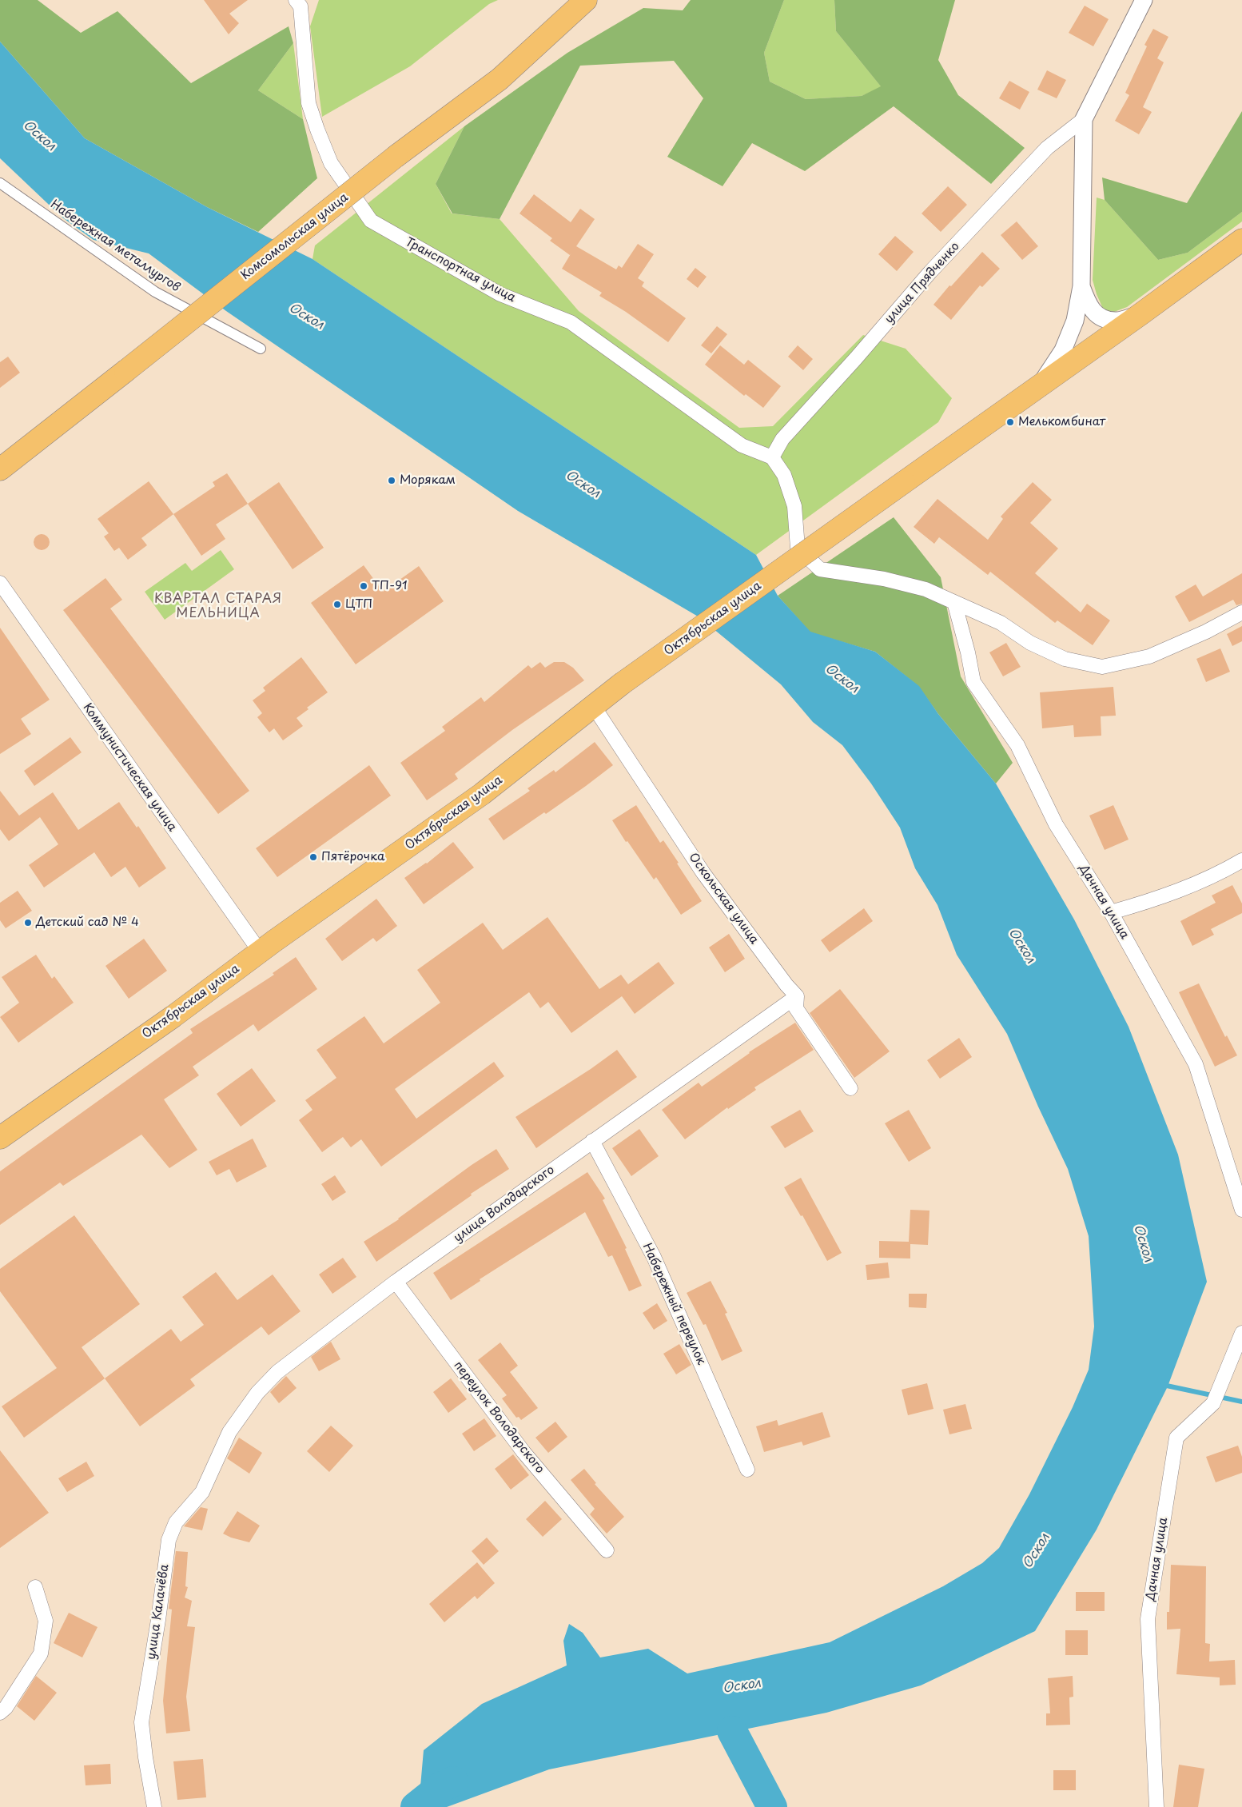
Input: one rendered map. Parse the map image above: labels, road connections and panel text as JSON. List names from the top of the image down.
{
  "streets": {
    "main road": ["Комсомольская улица", "улица Прядченко", "Октябрьская улица"],
    "street": [
      "Набережная металлургов",
      "Транспортная улица",
      "Коммунистическая улица",
      "Оскольская улица",
      "Дачная улица",
      "улица Володарского",
      "Набережный переулок",
      "переулок Володарского",
      "улица Калачёва"
    ]
  },
  "crossings": [
    ["Транспортная улица", "улица Прядченко"],
    ["улица Прядченко", "Октябрьская улица"],
    ["Октябрьская улица", "Коммунистическая улица"],
    ["Октябрьская улица", "Оскольская улица"],
    ["Оскольская улица", "улица Володарского"],
    ["улица Володарского", "Набережный переулок"],
    ["улица Володарского", "переулок Володарского"],
    ["улица Володарского", "улица Калачёва"]
  ],
  "districts": ["КВАРТАЛ СТАРАЯ МЕЛЬНИЦА"],
  "water": ["Оскол"],
  "places": [
    "Мелькомбинат",
    "Морякам",
    "ТП-91",
    "ЦТП",
    "Пятёрочка",
    "Детский сад № 4"
  ]
}
